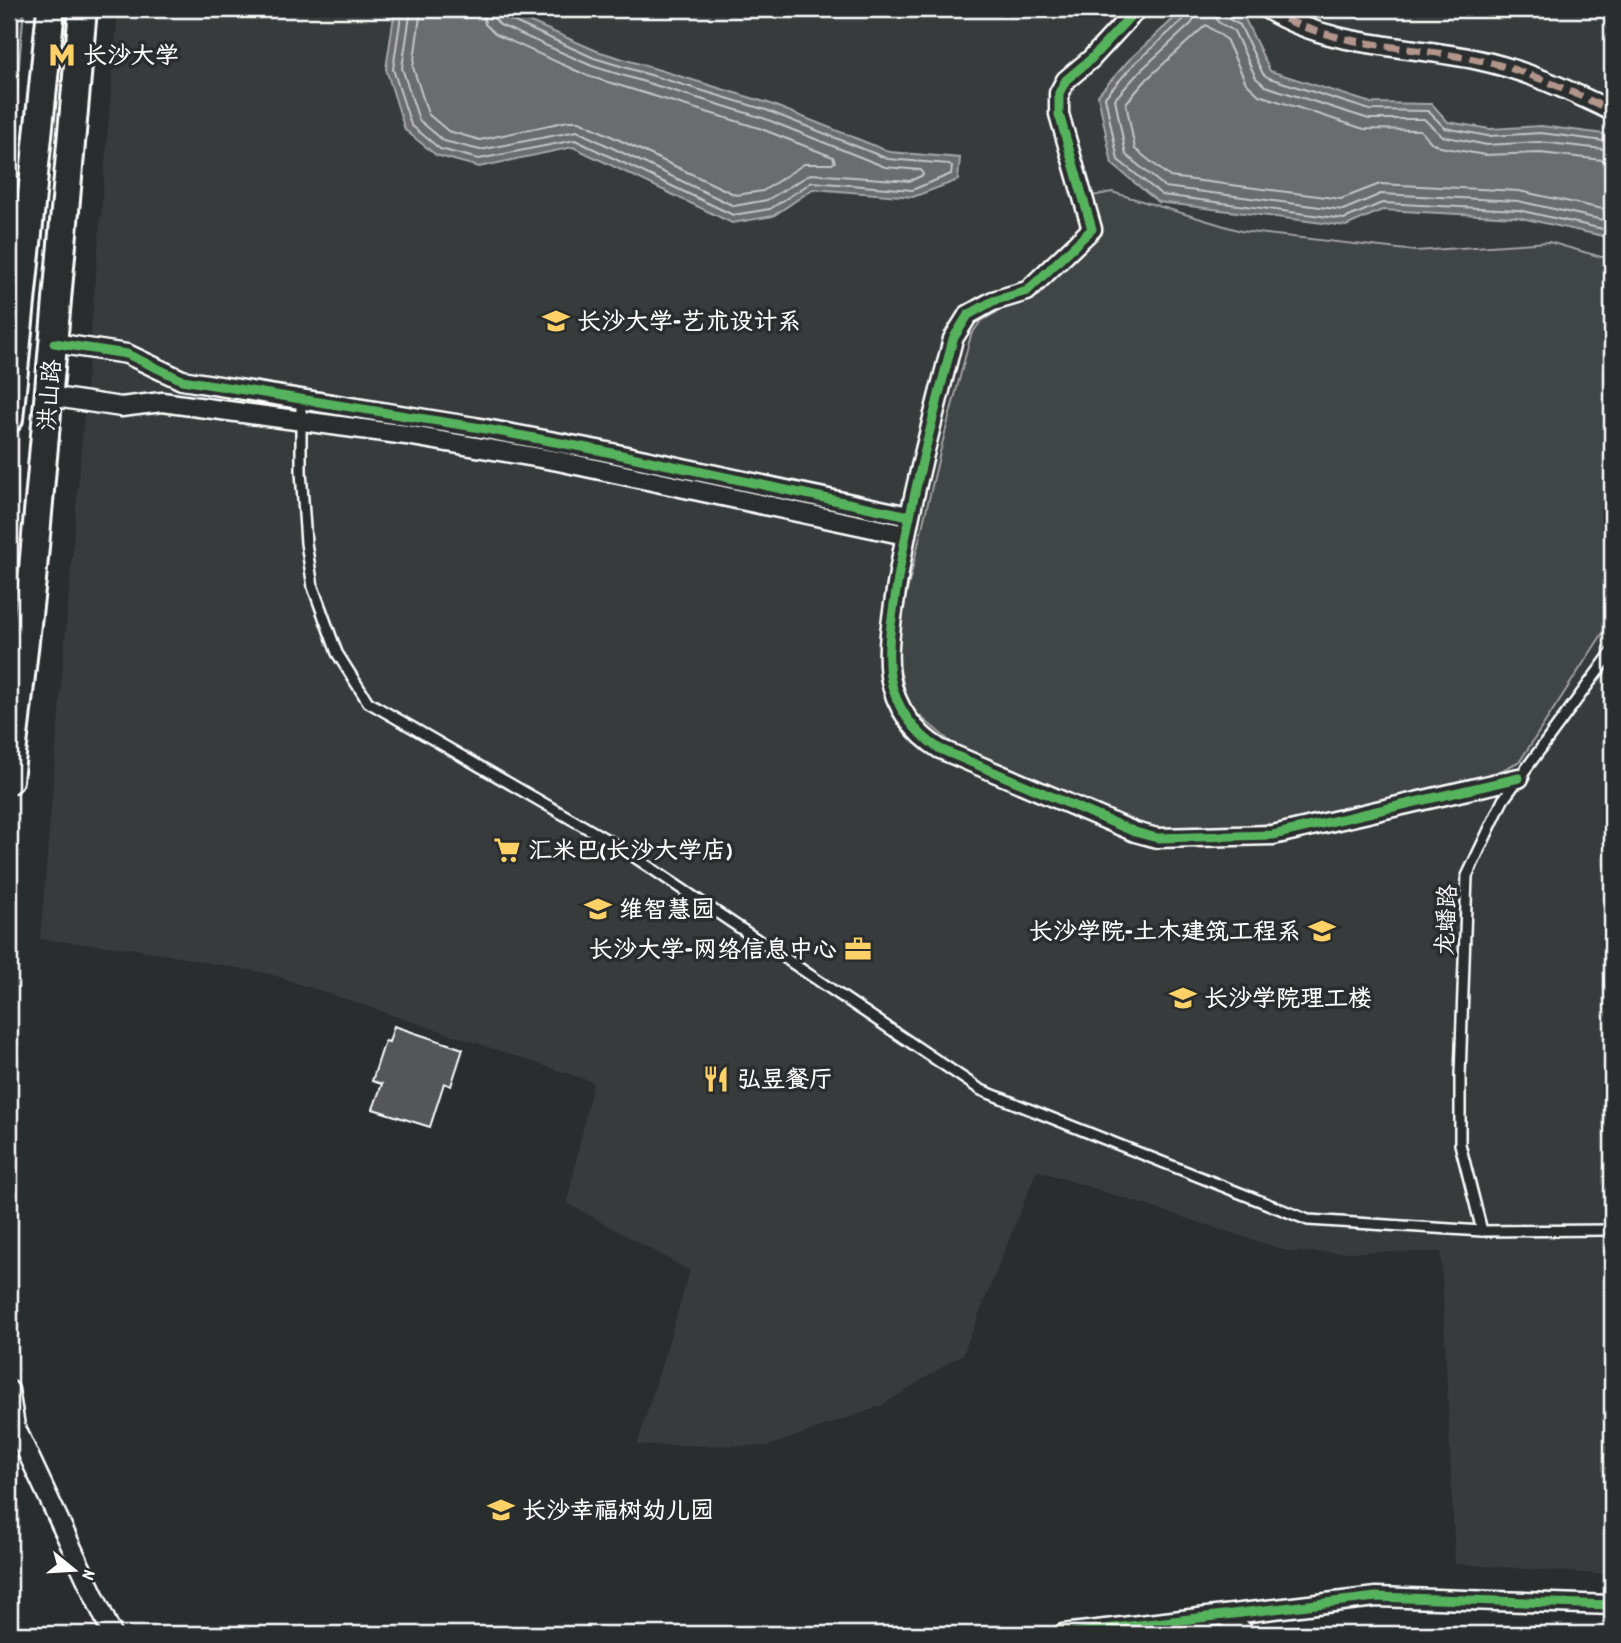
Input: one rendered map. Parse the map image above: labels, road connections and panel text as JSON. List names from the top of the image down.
{
  "streets": {
    "main road": ["洪山路"],
    "lane": ["龙蟠路"]
  },
  "places": {
    "metro station": ["长沙大学"],
    "school or university": [
      "长沙大学-艺术设计系",
      "维智慧园",
      "长沙学院-土木建筑工程系",
      "长沙学院理工楼",
      "长沙幸福树幼儿园"
    ],
    "supermarket": ["汇米巴(长沙大学店)"],
    "office": ["长沙大学-网络信息中心"],
    "restaurant": ["弘昱餐厅"]
  },
  "north": "right"
}
